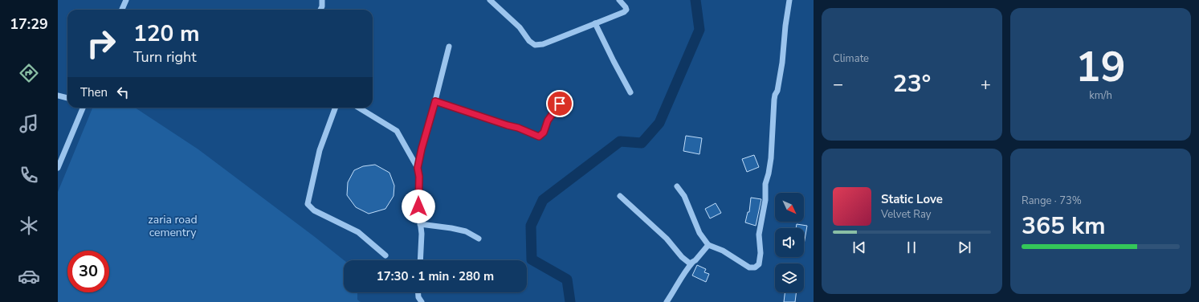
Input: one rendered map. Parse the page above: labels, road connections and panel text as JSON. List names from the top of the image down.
{
  "parks": ["zaria road cementry"],
  "north": "bottom right",
  "page": {
    "tabs": "17:29",
    "tile": [
      "Climate",
      ["19", "km/h"],
      ["Range · 73%", "365 km"]
    ],
    "turn": ["120 m", "Turn right"],
    "heat": ["−", "23°", "+"],
    "then": "Then",
    "song": ["Static Love", "Velvet Ray"],
    "limit": "30",
    "trip": "17:30 · 1 min · 280 m"
  }
}
